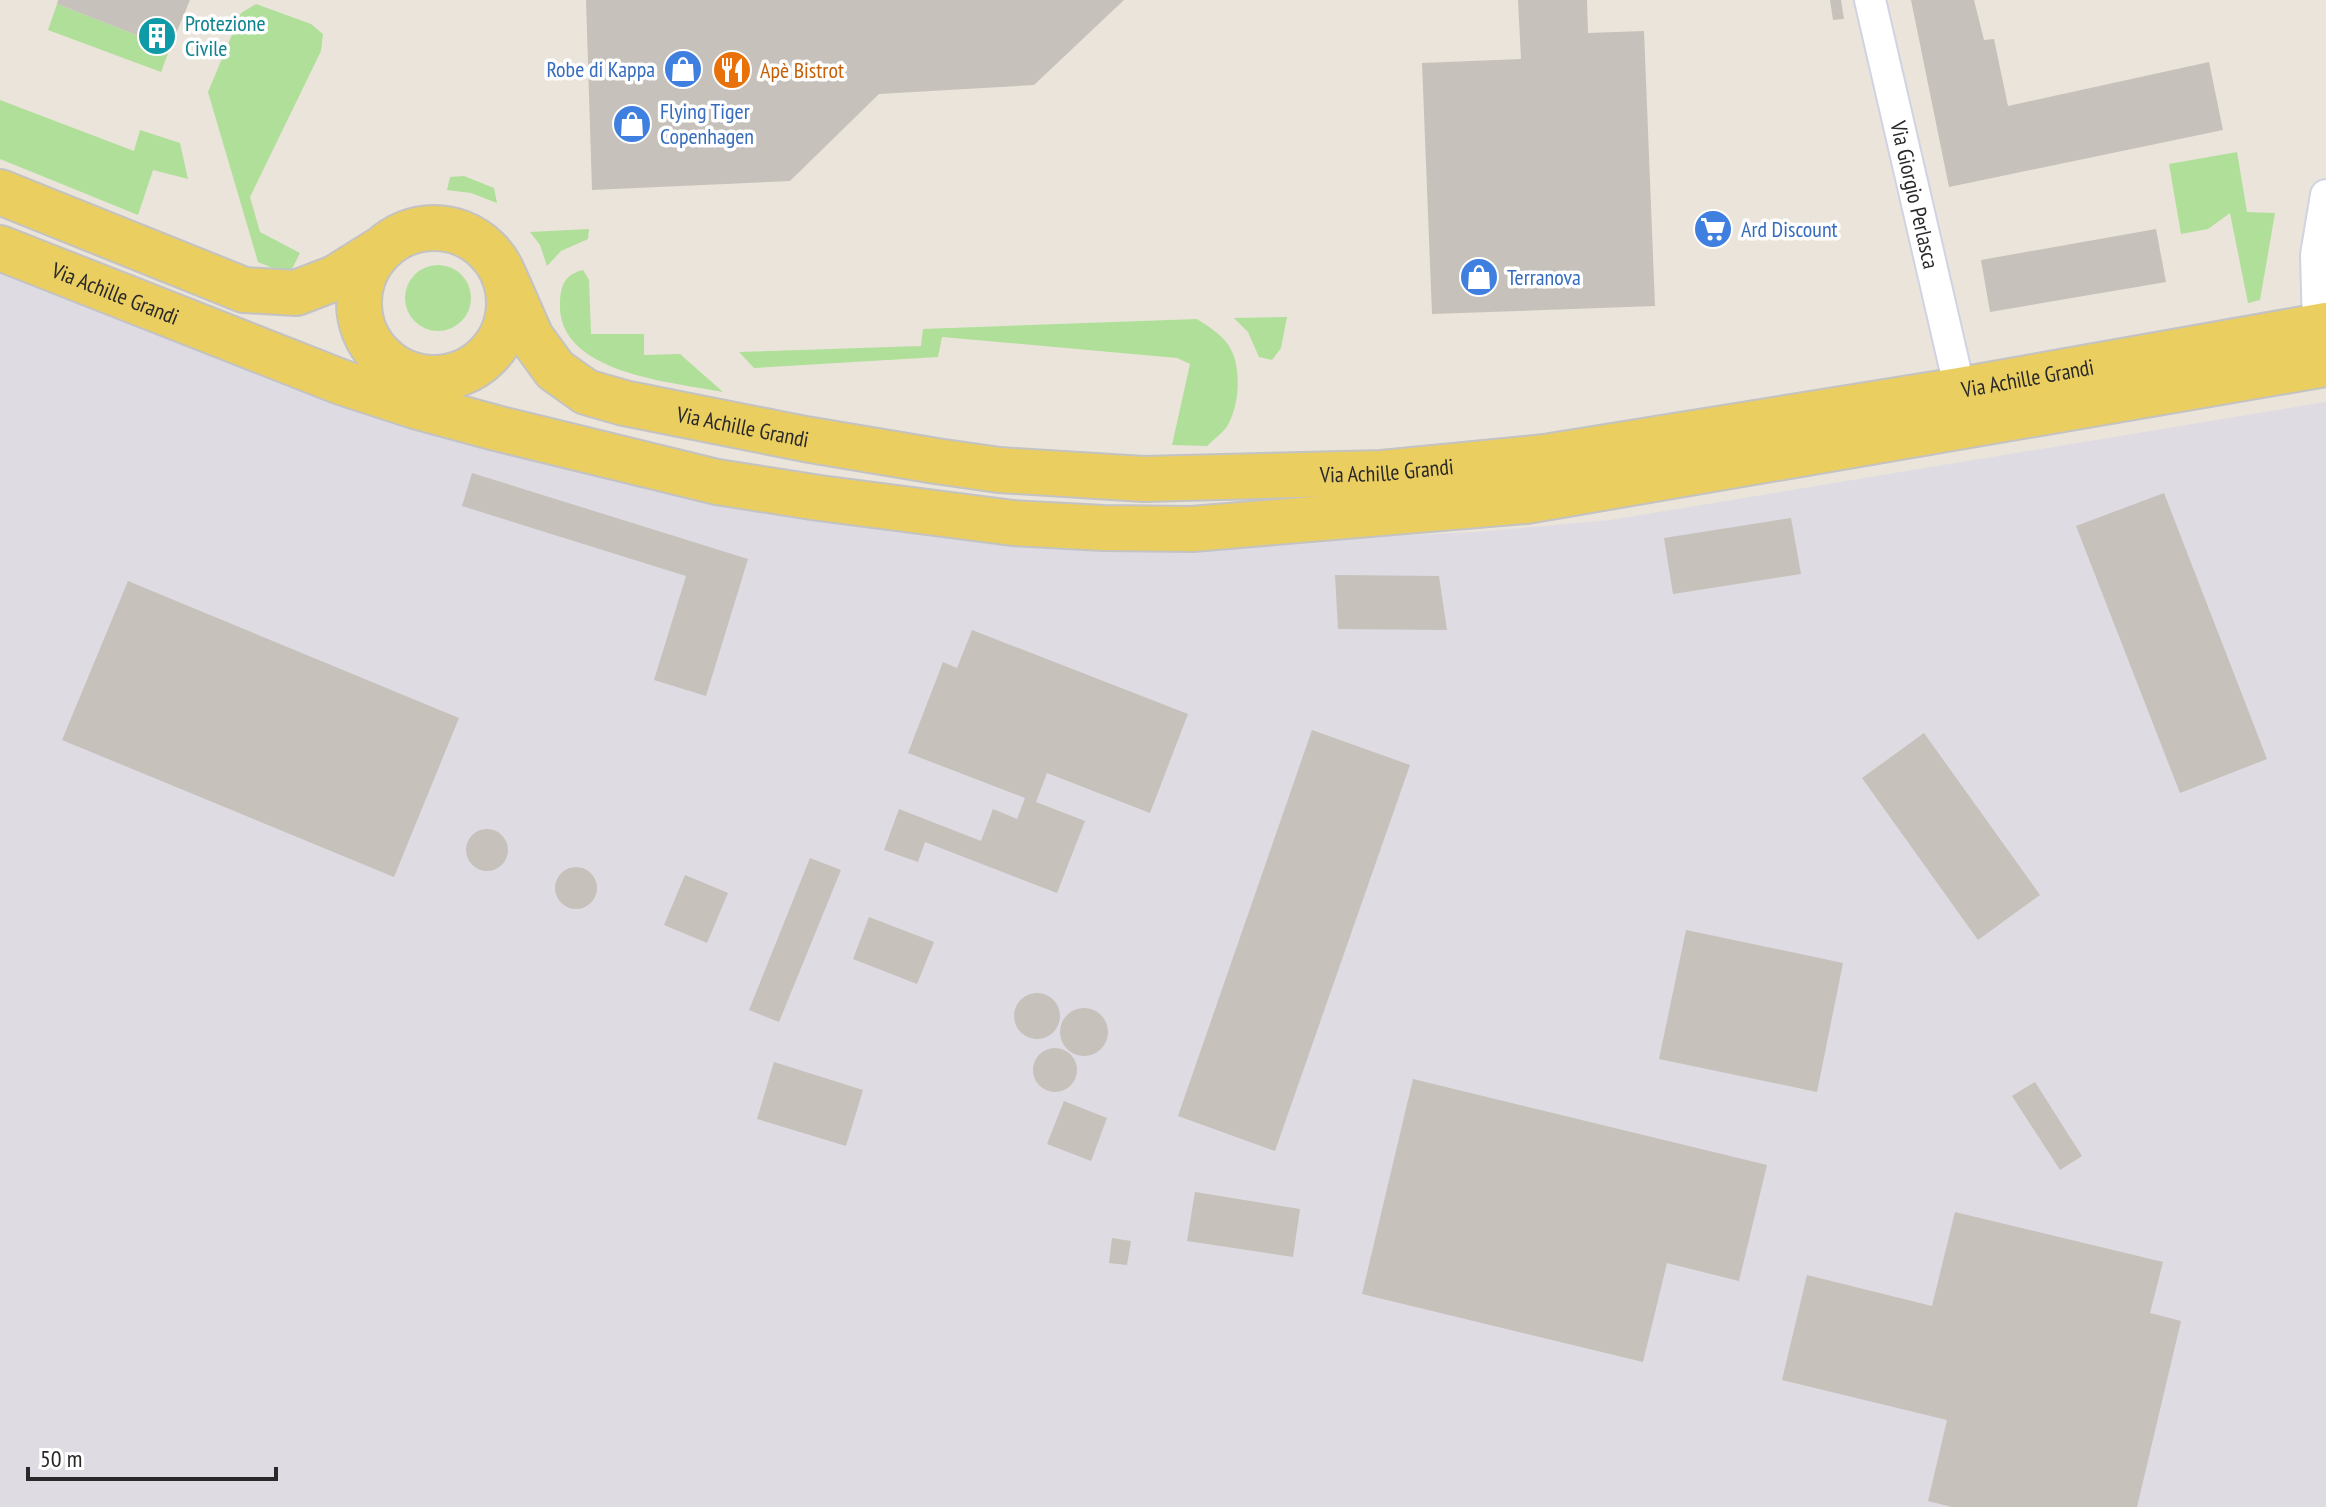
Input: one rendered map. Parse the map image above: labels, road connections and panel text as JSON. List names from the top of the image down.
{
  "streets": {
    "main road": ["Via Achille Grandi"],
    "street": ["Via Giorgio Perlasca"]
  },
  "crossings": [
    ["Via Giorgio Perlasca", "Via Achille Grandi"]
  ],
  "places": {
    "building": ["Protezione Civile"],
    "shop": ["Robe di Kappa", "Flying Tiger Copenhagen", "Terranova"],
    "restaurant": ["Apè Bistrot"],
    "supermarket": ["Ard Discount"]
  },
  "scale_bar": "50 m"
}
